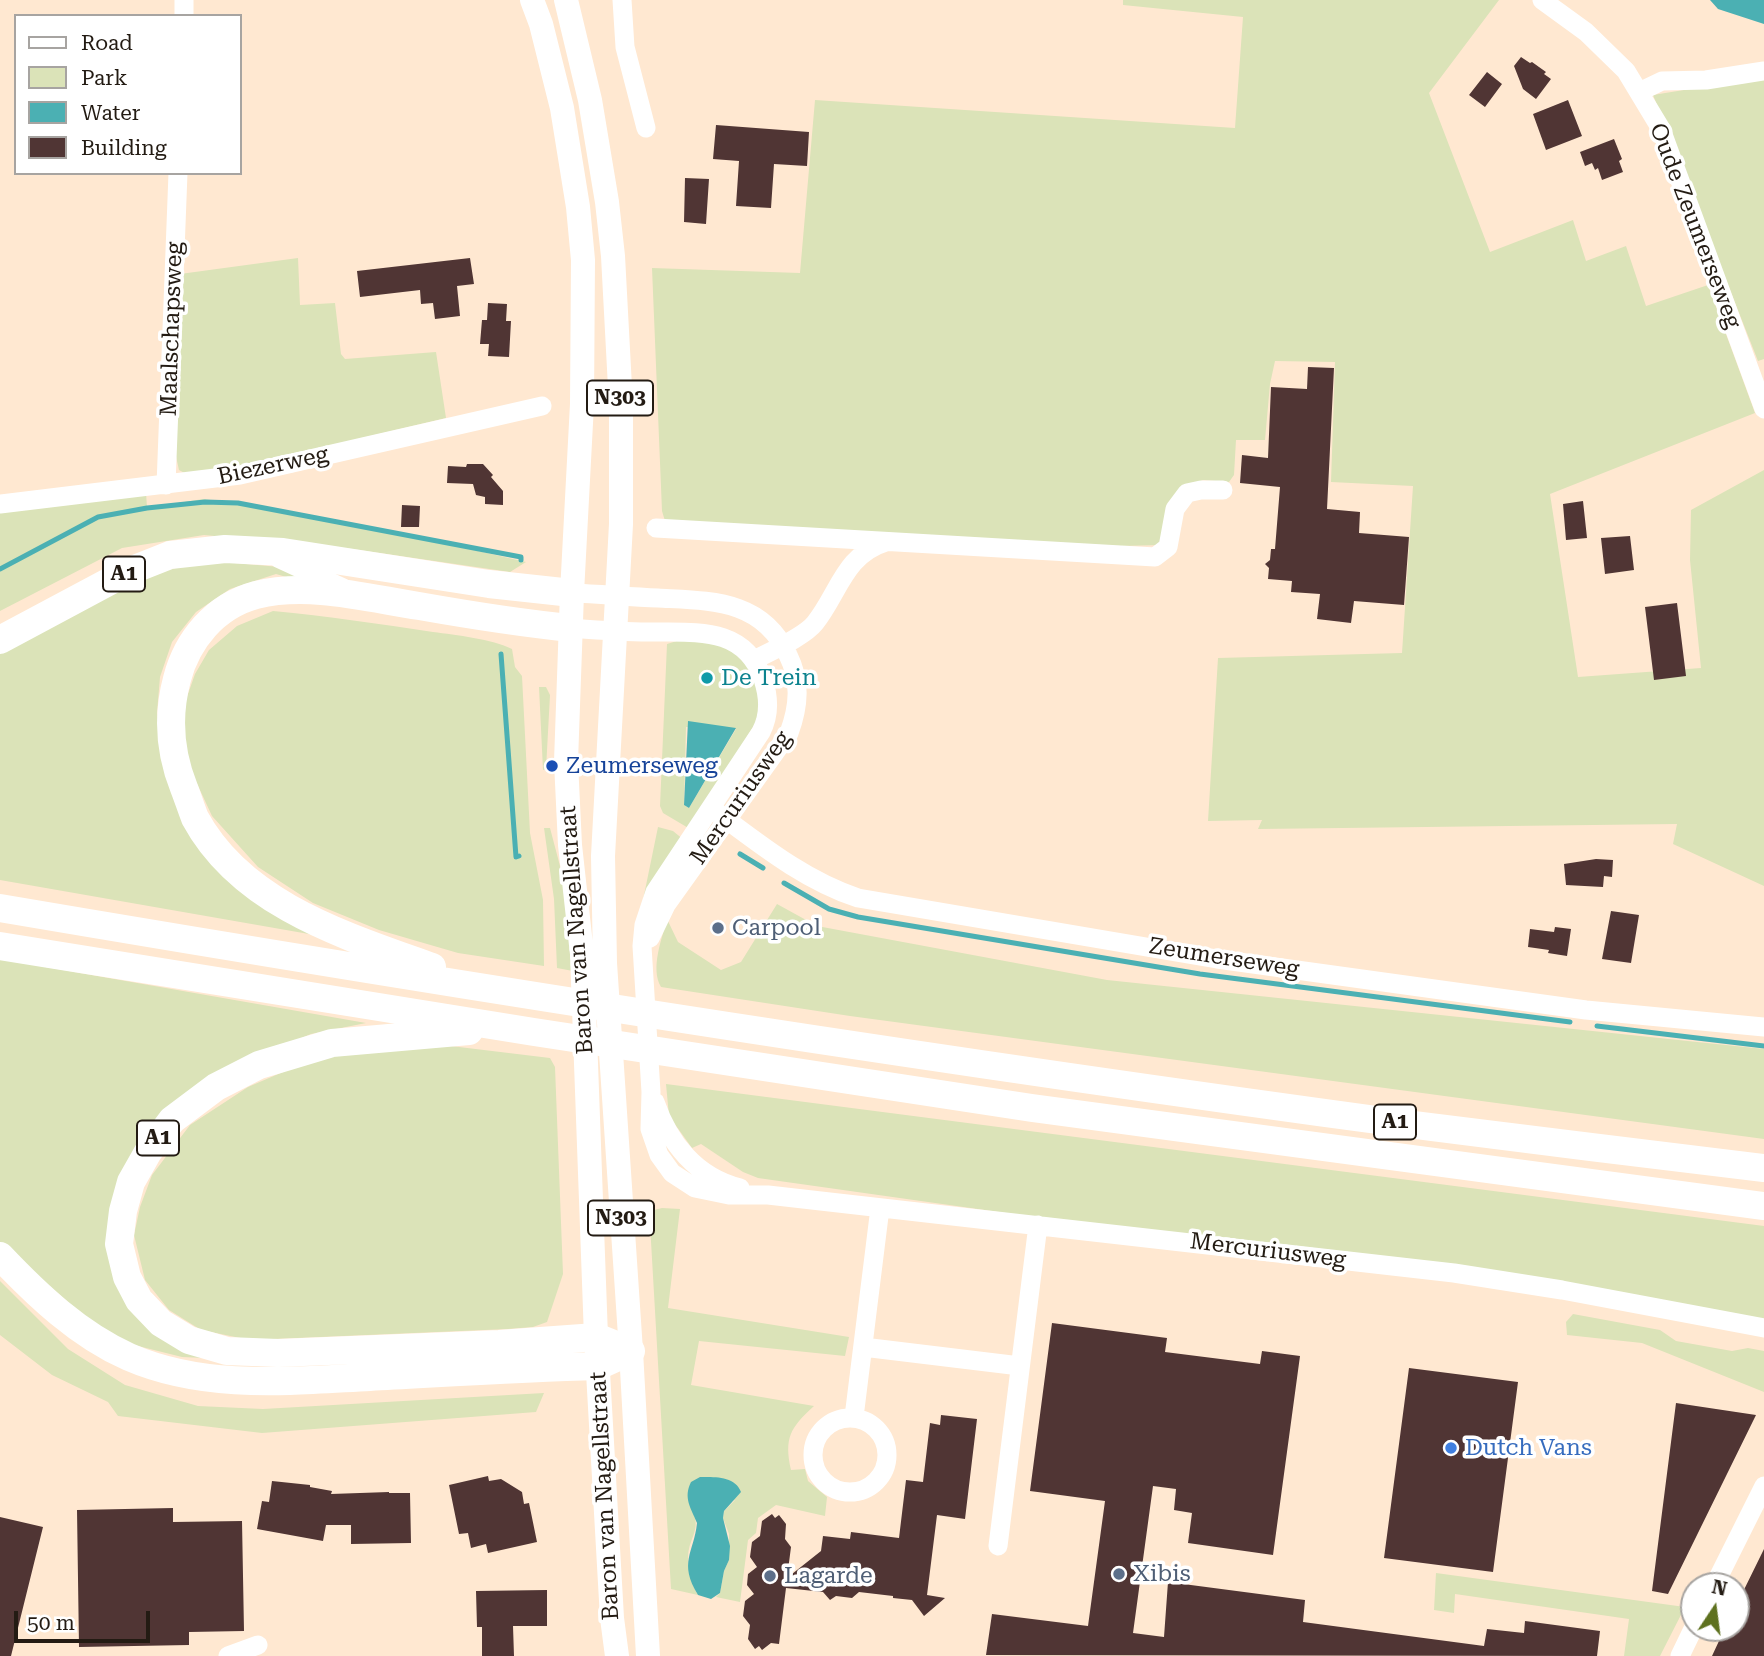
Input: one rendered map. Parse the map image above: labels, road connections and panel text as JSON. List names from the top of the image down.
{
  "streets": {
    "highway": ["A1"],
    "main road": ["N303", "Baron van Nagellstraat"],
    "street": [
      "Oude Zeumerseweg",
      "Maalschapsweg",
      "Biezerweg",
      "Mercuriusweg",
      "Zeumerseweg"
    ]
  },
  "crossings": [
    ["Maalschapsweg", "Biezerweg"],
    ["A1", "Mercuriusweg"],
    ["A1", "Baron van Nagellstraat"],
    ["Mercuriusweg", "Baron van Nagellstraat"],
    ["Mercuriusweg", "Zeumerseweg"]
  ],
  "places": [
    "De Trein",
    "Zeumerseweg",
    "Carpool",
    "Dutch Vans",
    "Xibis",
    "Lagarde"
  ],
  "legend": [
    "Road",
    "Park",
    "Water",
    "Building"
  ],
  "scale_bar": "50 m",
  "north": "top"
}
